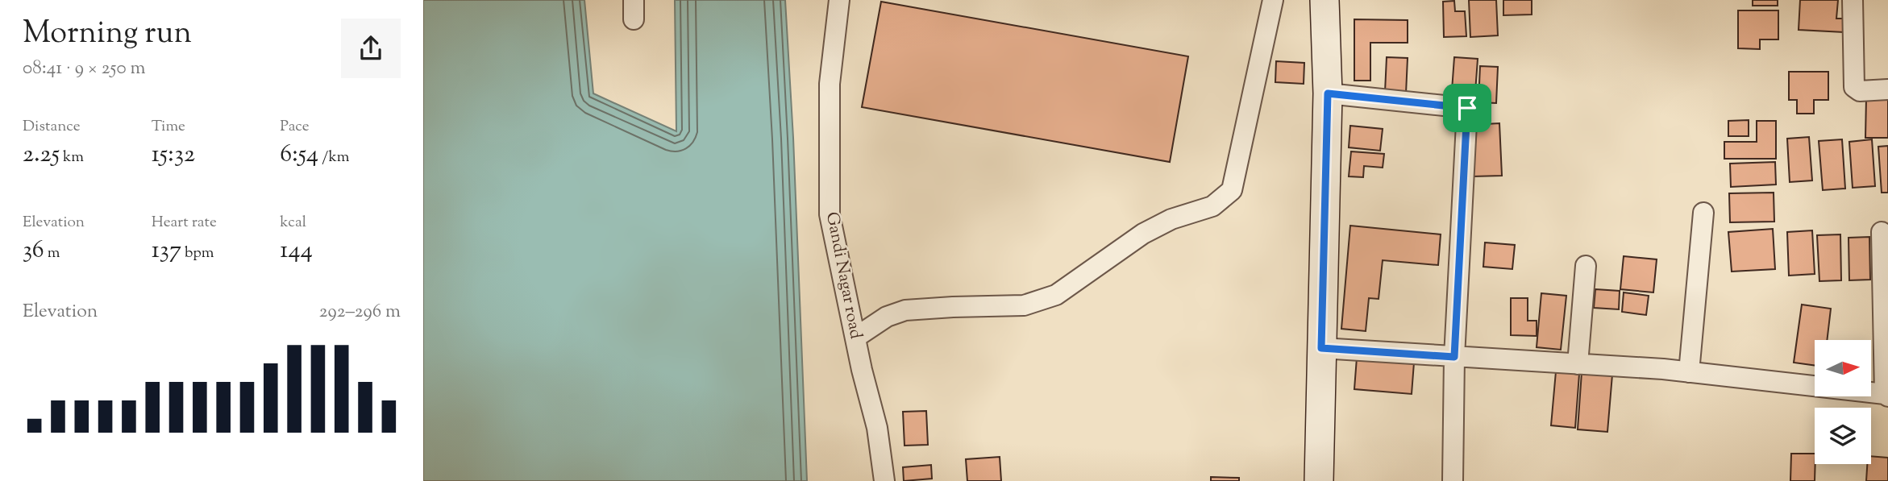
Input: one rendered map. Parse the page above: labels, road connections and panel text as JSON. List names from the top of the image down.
{
  "streets": {
    "street": ["Gandi Nagar road"]
  },
  "north": "right",
  "page": {
    "heading": ["Morning run", "08:41 · 9 × 250 m"],
    "stats": [
      ["Distance", "2.25 km"],
      ["Time", "15:32"],
      ["Pace", "6:54 /km"],
      ["Elevation", "36 m"],
      ["Heart rate", "137 bpm"],
      ["kcal", "144"]
    ],
    "chart": ["Elevation", "292–296 m"]
  }
}
